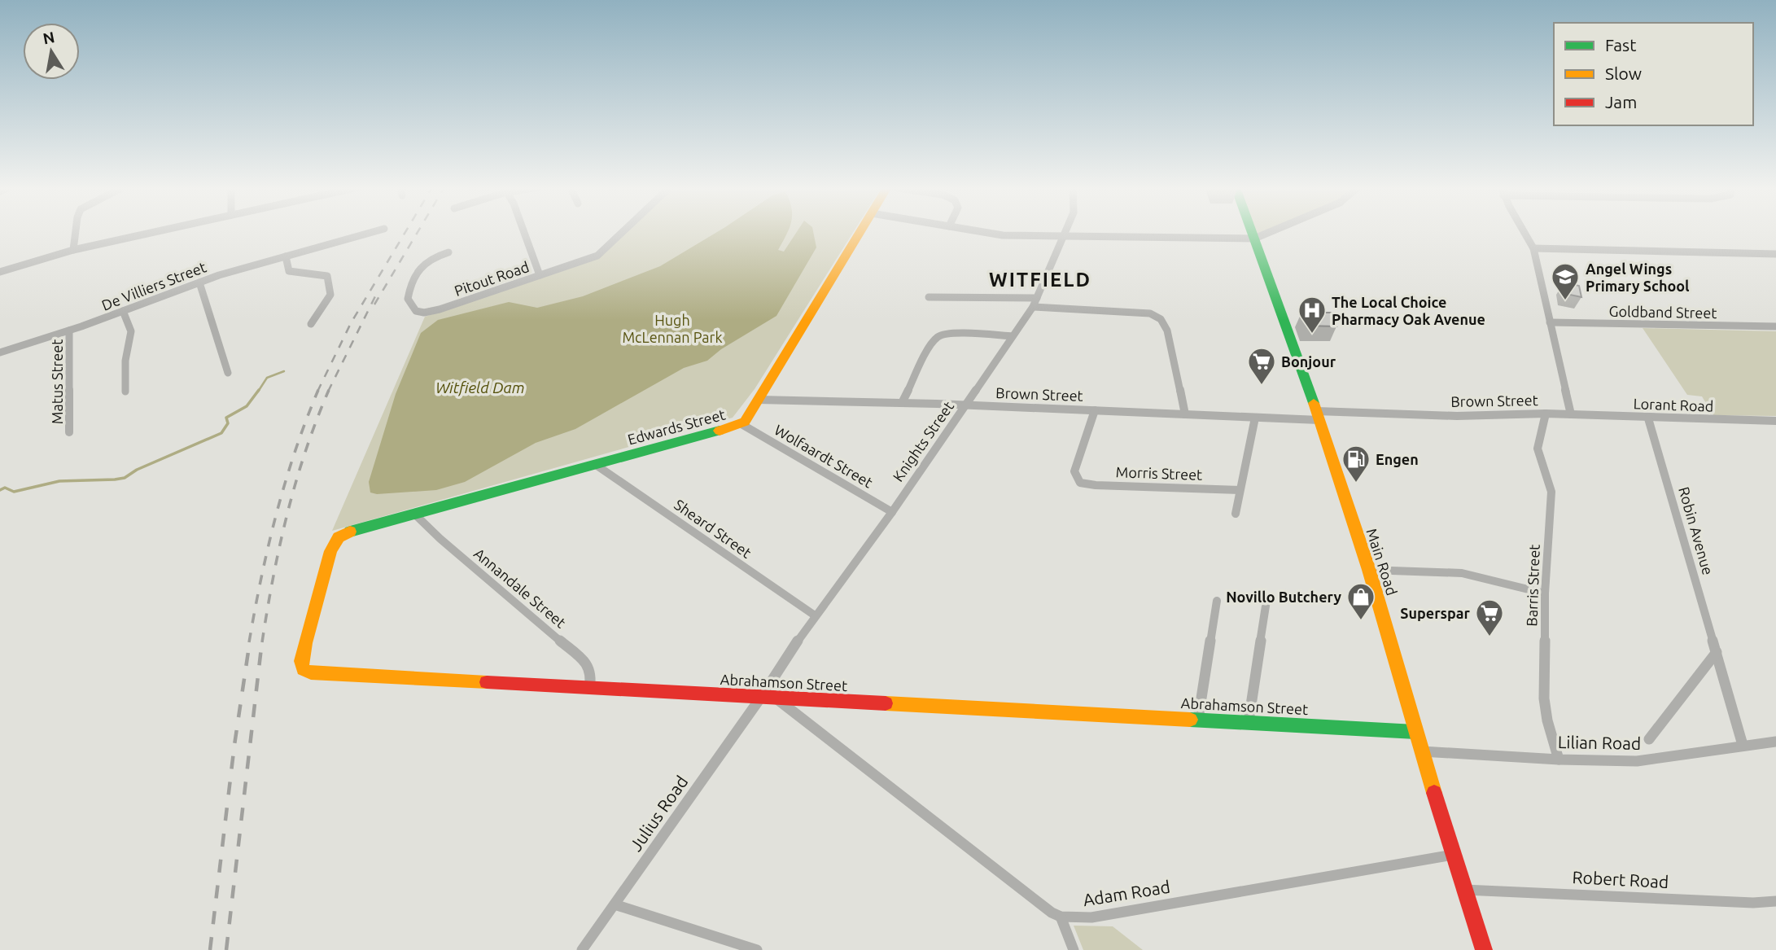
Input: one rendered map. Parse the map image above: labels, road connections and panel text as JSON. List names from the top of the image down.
{
  "streets": {
    "street": [
      "Pitout Road",
      "De Villiers Street",
      "Goldband Street",
      "Matus Street",
      "Brown Street",
      "Lorant Road",
      "Edwards Street",
      "Knights Street",
      "Wolfaardt Street",
      "Morris Street",
      "Sheard Street",
      "Robin Avenue",
      "Main Road",
      "Barris Street",
      "Annandale Street",
      "Abrahamson Street",
      "Lilian Road",
      "Julius Road",
      "Robert Road",
      "Adam Road"
    ]
  },
  "crossings": [
    ["De Villiers Street", "Matus Street"],
    ["Brown Street", "Lorant Road"],
    ["Brown Street", "Edwards Street"],
    ["Brown Street", "Knights Street"],
    ["Brown Street", "Morris Street"],
    ["Brown Street", "Main Road"],
    ["Brown Street", "Barris Street"],
    ["Lorant Road", "Robin Avenue"],
    ["Edwards Street", "Wolfaardt Street"],
    ["Edwards Street", "Sheard Street"],
    ["Edwards Street", "Annandale Street"],
    ["Edwards Street", "Abrahamson Street"],
    ["Knights Street", "Wolfaardt Street"],
    ["Knights Street", "Sheard Street"],
    ["Knights Street", "Abrahamson Street"],
    ["Knights Street", "Julius Road"],
    ["Robin Avenue", "Lilian Road"],
    ["Main Road", "Abrahamson Street"],
    ["Main Road", "Lilian Road"],
    ["Main Road", "Robert Road"],
    ["Main Road", "Adam Road"],
    ["Barris Street", "Lilian Road"],
    ["Annandale Street", "Abrahamson Street"],
    ["Abrahamson Street", "Julius Road"]
  ],
  "districts": ["WITFIELD"],
  "water": ["Witfield Dam"],
  "parks": ["Hugh McLennan Park"],
  "places": {
    "school or university": ["Angel Wings Primary School"],
    "hospital": ["The Local Choice Pharmacy Oak Avenue"],
    "supermarket": ["Bonjour", "Superspar"],
    "fuel station": ["Engen"],
    "shop": ["Novillo Butchery"]
  },
  "legend": ["Fast", "Slow", "Jam"],
  "north": "top"
}
